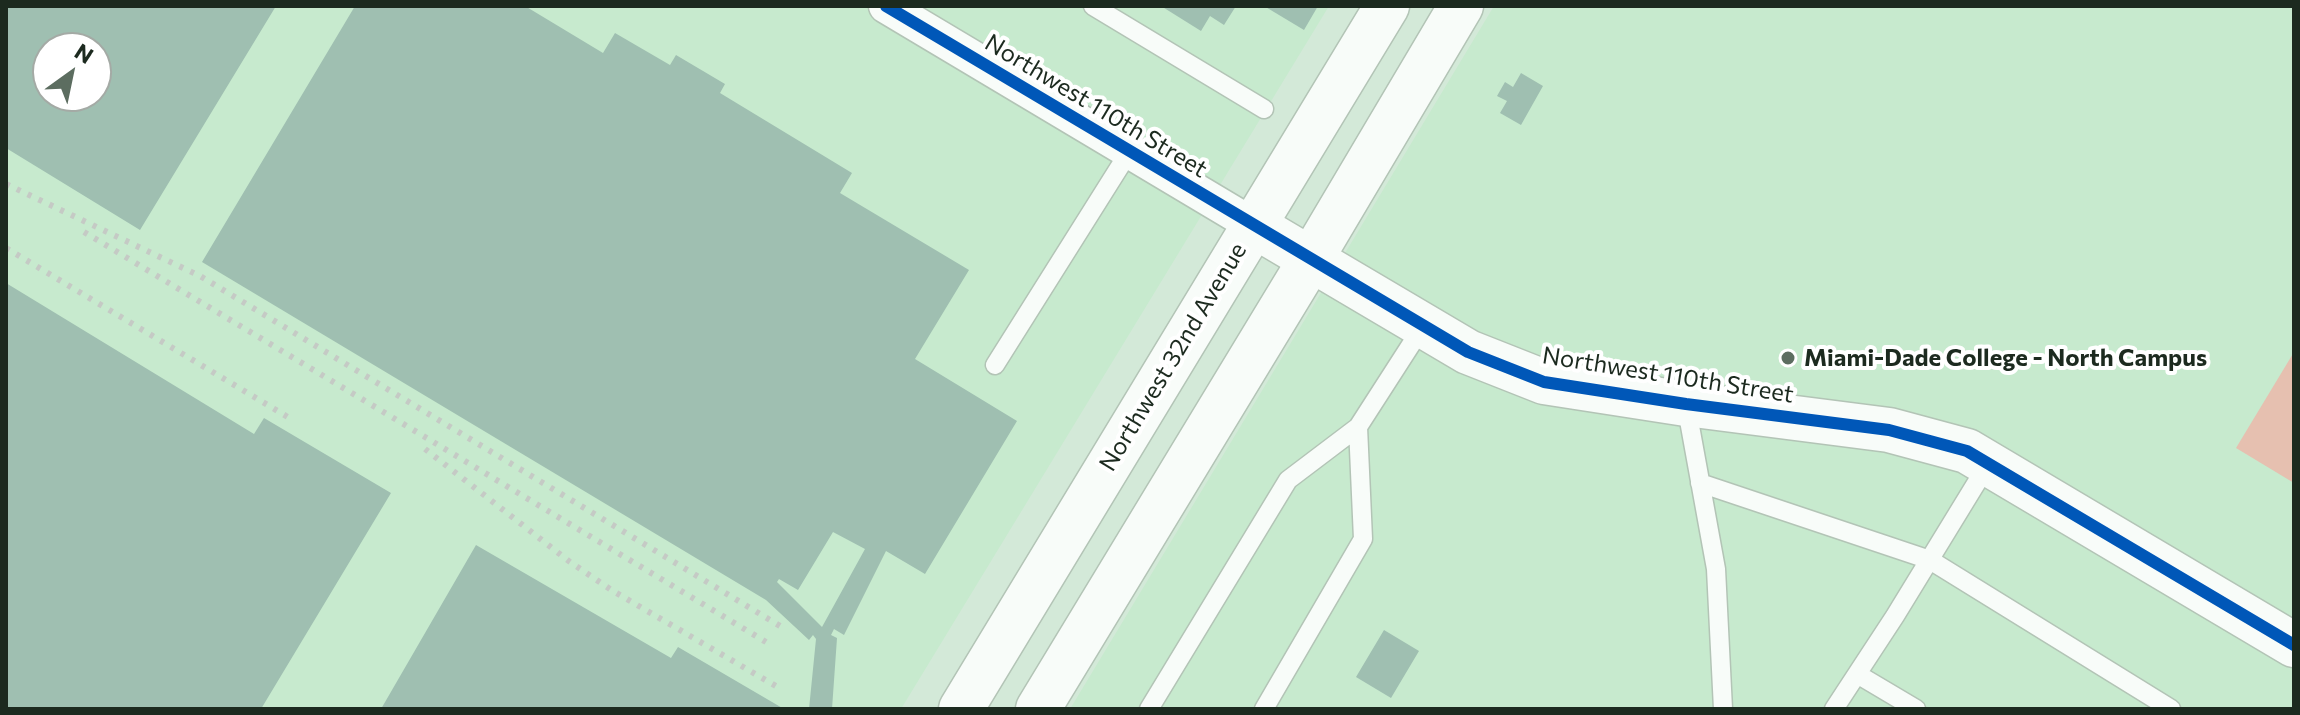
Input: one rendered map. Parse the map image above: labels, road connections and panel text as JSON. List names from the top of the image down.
{
  "streets": {
    "main road": ["Northwest 110th Street", "Northwest 32nd Avenue"]
  },
  "crossings": [
    ["Northwest 110th Street", "Northwest 32nd Avenue"]
  ],
  "places": ["Miami-Dade College - North Campus"],
  "north": "top right"
}
